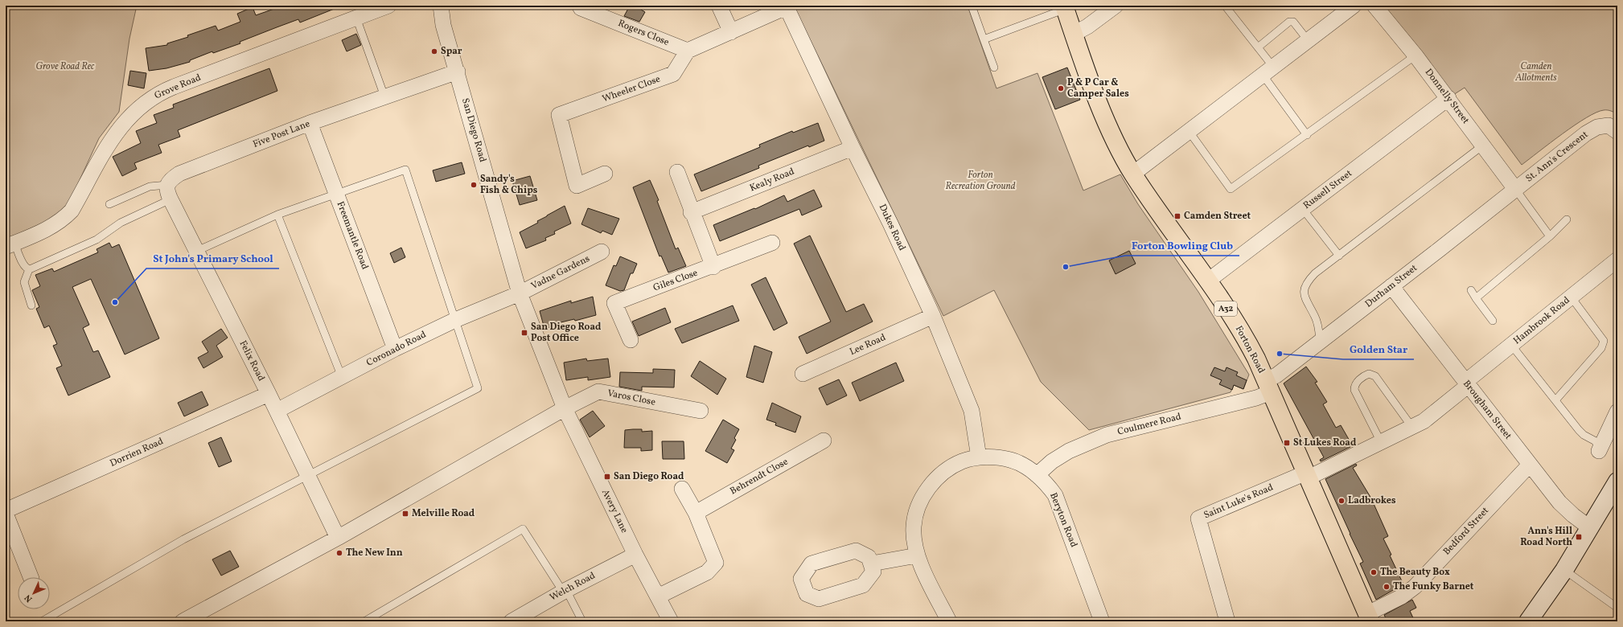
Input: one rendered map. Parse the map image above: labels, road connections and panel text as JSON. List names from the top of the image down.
{
  "streets": {
    "main road": ["A32", "Forton Road"],
    "street": [
      "Rogers Close",
      "Grove Road",
      "Wheeler Close",
      "Donnelly Street",
      "San Diego Road",
      "Five Post Lane",
      "St. Ann's Crescent",
      "Kealy Road",
      "Russell Street",
      "Dukes Road",
      "Freemantle Road",
      "Vadne Gardens",
      "Giles Close",
      "Durham Street",
      "Hambrook Road",
      "Lee Road",
      "Coronado Road",
      "Felix Road",
      "Varos Close",
      "Brougham Street",
      "Coulmere Road",
      "Dorrien Road",
      "Behrendt Close",
      "Saint Luke's Road",
      "Avery Lane",
      "Beryton Road",
      "Bedford Street",
      "Welch Road"
    ]
  },
  "crossings": [
    ["Rogers Close", "Wheeler Close"],
    ["Donnelly Street", "St. Ann's Crescent"],
    ["Donnelly Street", "Russell Street"],
    ["Donnelly Street", "Durham Street"],
    ["San Diego Road", "Five Post Lane"],
    ["San Diego Road", "Vadne Gardens"],
    ["San Diego Road", "Coronado Road"],
    ["San Diego Road", "Avery Lane"],
    ["Five Post Lane", "Freemantle Road"],
    ["Five Post Lane", "Felix Road"],
    ["St. Ann's Crescent", "Durham Street"],
    ["Kealy Road", "Dukes Road"],
    ["Russell Street", "Forton Road"],
    ["Dukes Road", "Lee Road"],
    ["Dukes Road", "Beryton Road"],
    ["Freemantle Road", "Coronado Road"],
    ["Vadne Gardens", "Coronado Road"],
    ["Durham Street", "Forton Road"],
    ["Durham Street", "Brougham Street"],
    ["Durham Street", "Coulmere Road"],
    ["Hambrook Road", "Forton Road"],
    ["Hambrook Road", "Brougham Street"],
    ["Hambrook Road", "Saint Luke's Road"],
    ["Coronado Road", "Felix Road"],
    ["Forton Road", "Coulmere Road"],
    ["Forton Road", "Saint Luke's Road"],
    ["Forton Road", "Bedford Street"],
    ["Felix Road", "Dorrien Road"],
    ["Varos Close", "Avery Lane"],
    ["Brougham Street", "Bedford Street"],
    ["Coulmere Road", "Beryton Road"],
    ["Avery Lane", "Welch Road"]
  ],
  "parks": ["Grove Road Rec", "Camden Allotments", "Forton Recreation Ground"],
  "places": {
    "other": [
      "Spar",
      "P & P Car & Camper Sales",
      "Sandy's Fish & Chips",
      "Forton Bowling Club",
      "St John's Primary School",
      "Golden Star",
      "Ladbrokes",
      "The New Inn",
      "The Beauty Box",
      "The Funky Barnet"
    ],
    "transit": [
      "Camden Street",
      "San Diego Road Post Office",
      "St Lukes Road",
      "San Diego Road",
      "Melville Road",
      "Ann's Hill Road North"
    ]
  },
  "north": "bottom left"
}
